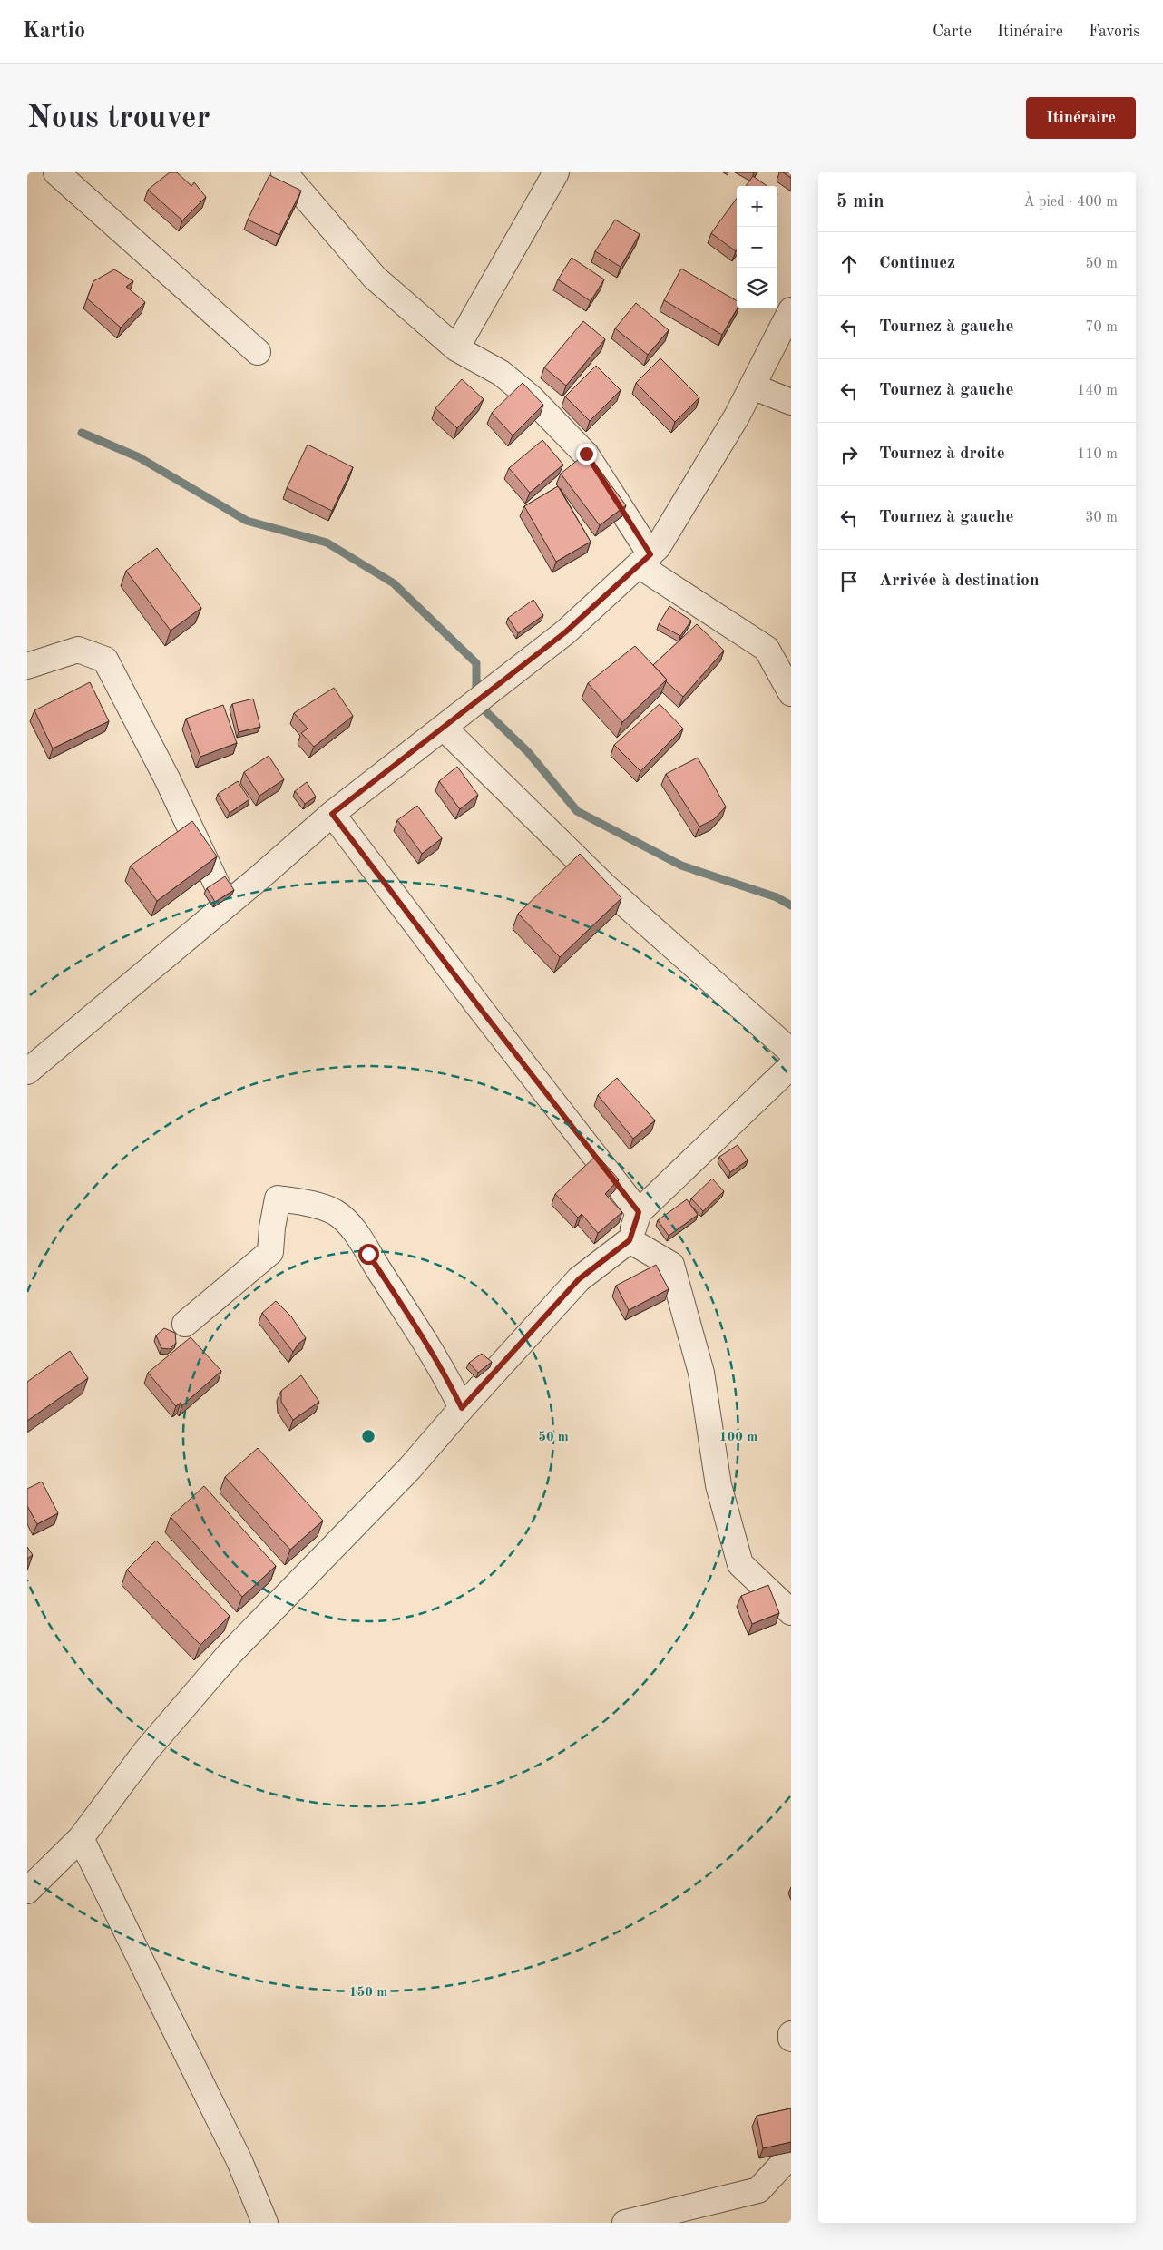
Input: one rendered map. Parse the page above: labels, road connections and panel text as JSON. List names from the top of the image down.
{
  "page": {
    "header": "Kartio",
    "nav": ["Carte", "Itinéraire", "Favoris"],
    "buttons": "Itinéraire",
    "title": "Nous trouver",
    "heading": ["5 min", "À pied · 400 m"],
    "map_buttons": ["+", "−"],
    "list": [
      ["Continuez", "50 m"],
      ["Tournez à gauche", "70 m"],
      ["Tournez à gauche", "140 m"],
      ["Tournez à droite", "110 m"],
      ["Tournez à gauche", "30 m"],
      "Arrivée à destination"
    ]
  },
  "rings": ["50 m", "100 m", "150 m"]
}
